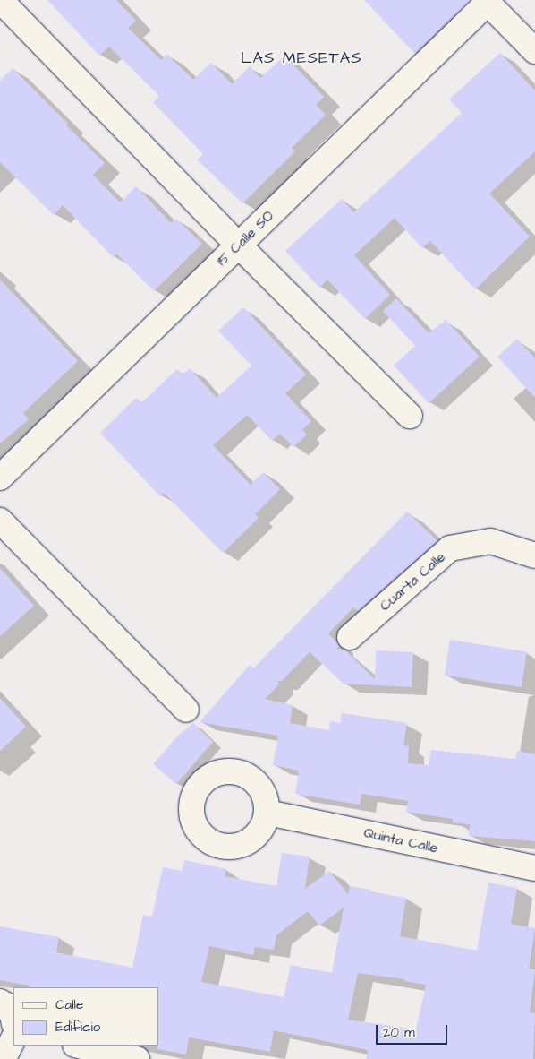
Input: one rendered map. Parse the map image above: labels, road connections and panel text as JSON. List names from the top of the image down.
{
  "streets": {
    "street": ["15 Calle SO", "Cuarta Calle", "Quinta Calle"]
  },
  "districts": ["LAS MESETAS"],
  "legend": ["Calle", "Edificio"],
  "scale_bar": "20 m"
}
